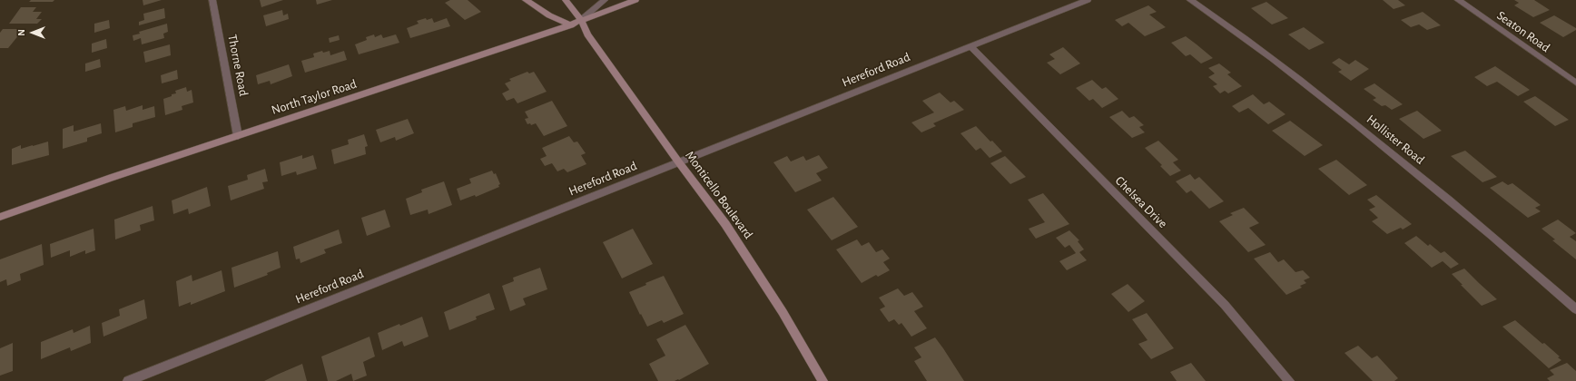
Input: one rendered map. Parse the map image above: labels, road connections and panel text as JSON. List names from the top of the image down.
{
  "streets": {
    "main road": ["North Taylor Road", "Monticello Boulevard"],
    "street": [
      "Seaton Road",
      "Thorne Road",
      "Hereford Road",
      "Hollister Road",
      "Chelsea Drive"
    ]
  },
  "crossings": [
    ["Thorne Road", "North Taylor Road"],
    ["Hereford Road", "Monticello Boulevard"],
    ["Hereford Road", "Chelsea Drive"],
    ["North Taylor Road", "Monticello Boulevard"]
  ],
  "north": "left"
}
